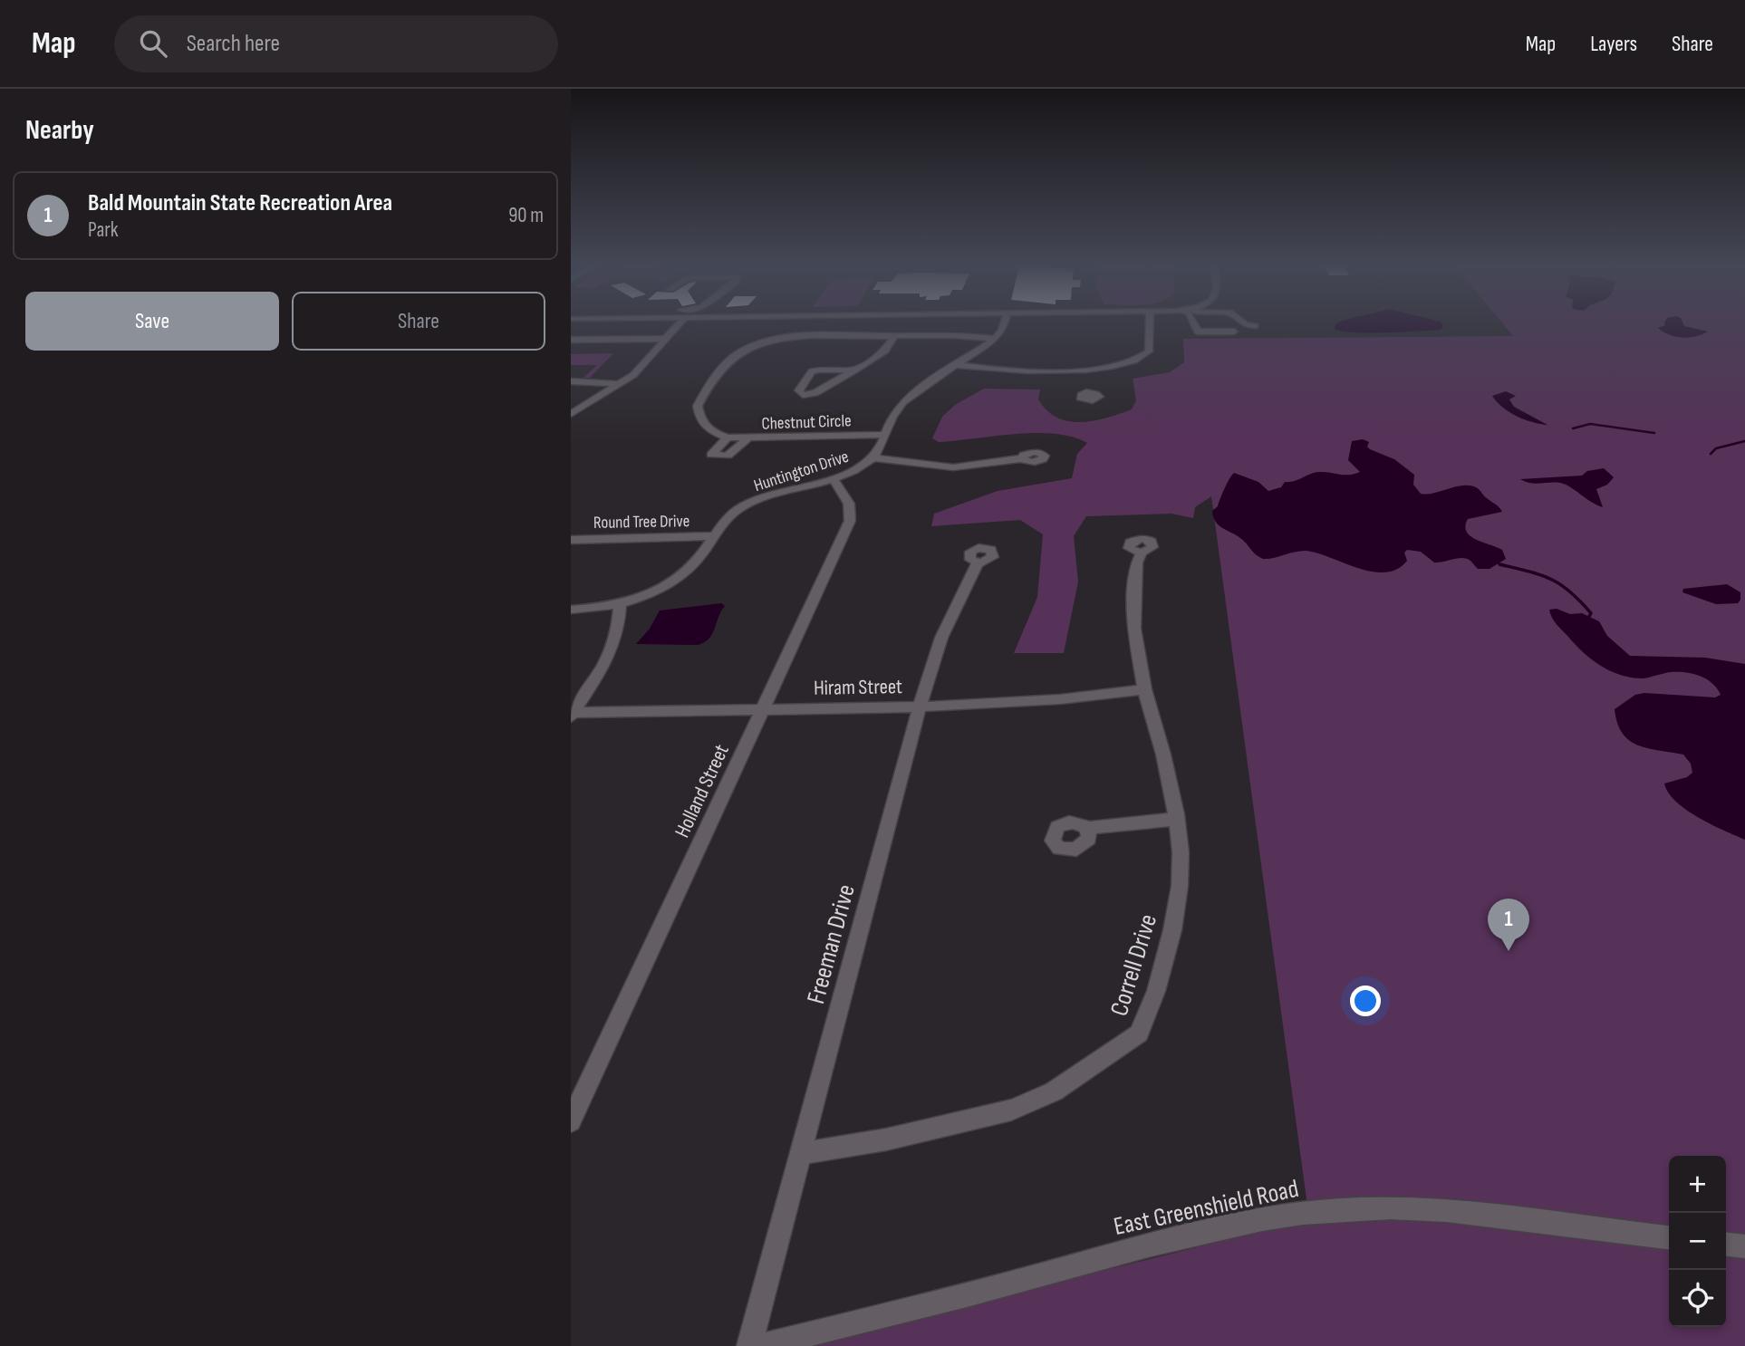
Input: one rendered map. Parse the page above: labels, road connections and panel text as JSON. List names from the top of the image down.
{
  "streets": {
    "street": [
      "Chestnut Circle",
      "Huntington Drive",
      "Round Tree Drive",
      "Hiram Street",
      "Holland Street",
      "Freeman Drive",
      "Correll Drive",
      "East Greenshield Road"
    ]
  },
  "crossings": [
    ["Chestnut Circle", "Huntington Drive"],
    ["Huntington Drive", "Round Tree Drive"],
    ["Huntington Drive", "Holland Street"],
    ["Hiram Street", "Holland Street"],
    ["Hiram Street", "Freeman Drive"],
    ["Hiram Street", "Correll Drive"],
    ["Freeman Drive", "Correll Drive"]
  ],
  "page": {
    "header": "Map",
    "search": "Search here",
    "nav": ["Map", "Layers", "Share"],
    "heading": "Nearby",
    "list": [
      {
        "mark": "1",
        "name": "Bald Mountain State Recreation Area",
        "note": "Park",
        "value": "90 m"
      }
    ],
    "buttons": ["Save", "Share"],
    "pins": "1",
    "map_buttons": ["+", "−"]
  }
}
